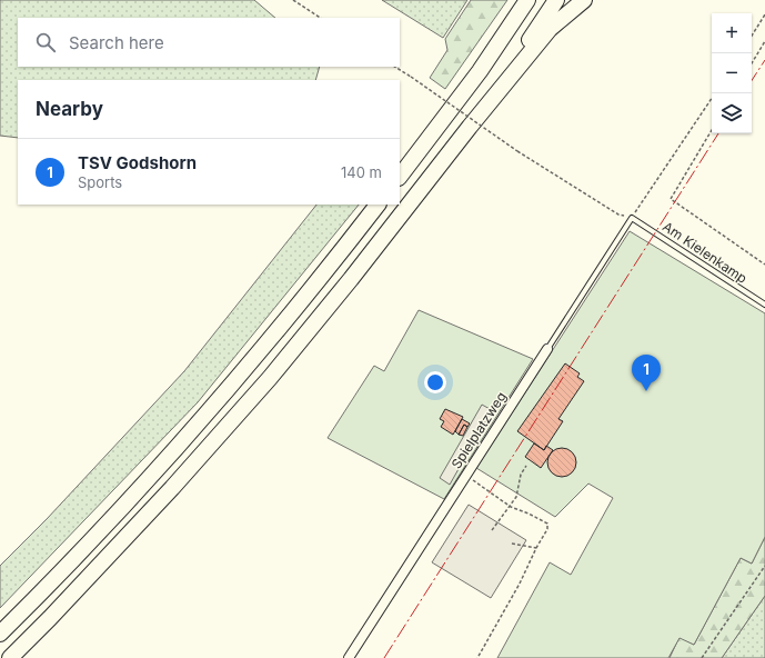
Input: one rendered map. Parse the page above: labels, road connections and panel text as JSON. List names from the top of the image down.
{
  "streets": {
    "street": ["Spielplatzweg"],
    "lane": ["Am Kielenkamp"]
  },
  "crossings": [
    ["Am Kielenkamp", "Spielplatzweg"]
  ],
  "page": {
    "map_buttons": ["+", "−"],
    "search": "Search here",
    "heading": "Nearby",
    "list": [
      {
        "mark": "1",
        "name": "TSV Godshorn",
        "note": "Sports",
        "value": "140 m"
      }
    ],
    "pins": "1"
  }
}
